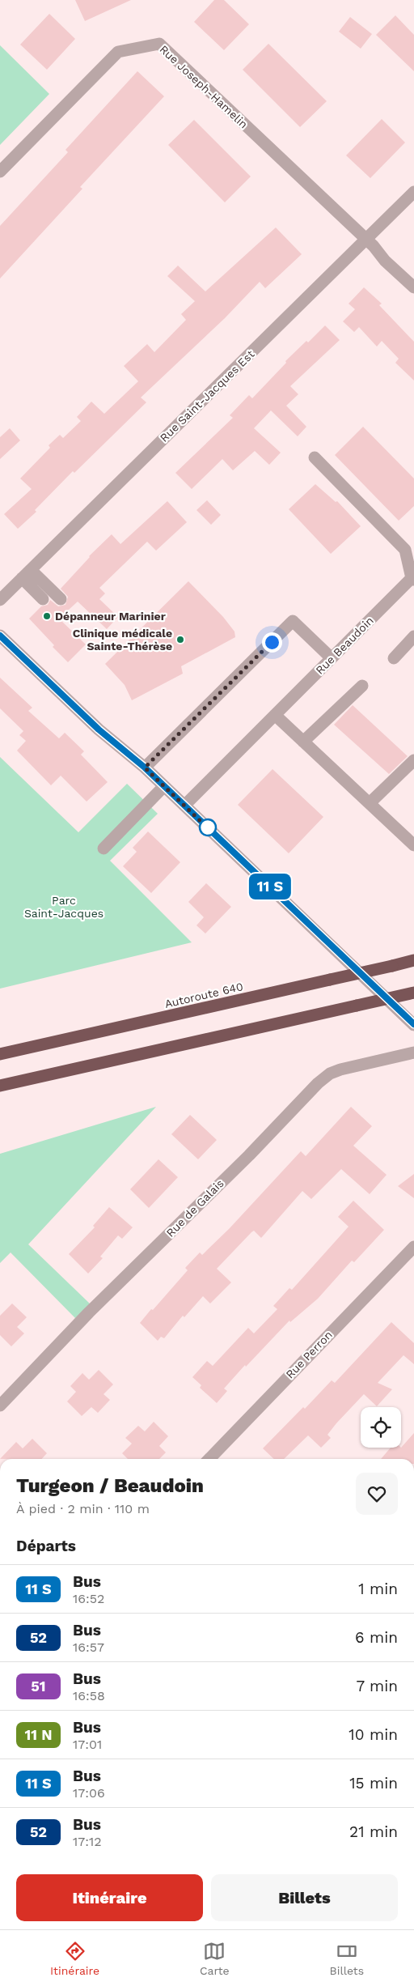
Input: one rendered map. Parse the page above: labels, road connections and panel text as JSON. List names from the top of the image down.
{
  "streets": {
    "highway": ["Autoroute 640"],
    "street": [
      "Rue Joseph-Hamelin",
      "Rue Saint-Jacques Est",
      "Rue Beaudoin",
      "Rue de Galais",
      "Rue Perron"
    ]
  },
  "crossings": [
    ["Rue Joseph-Hamelin", "Rue Saint-Jacques Est"]
  ],
  "parks": ["Parc Saint-Jacques"],
  "places": ["Dépanneur Marinier", "Clinique médicale Sainte-Thérèse"],
  "page": {
    "on_map": "11 S",
    "heading": [
      ["Turgeon / Beaudoin", "À pied · 2 min · 110 m"],
      "Départs"
    ],
    "list": [
      {
        "mark": "11 S",
        "name": "Bus",
        "note": "16:52",
        "value": "1 min"
      },
      {
        "mark": "52",
        "name": "Bus",
        "note": "16:57",
        "value": "6 min"
      },
      {
        "mark": "51",
        "name": "Bus",
        "note": "16:58",
        "value": "7 min"
      },
      {
        "mark": "11 N",
        "name": "Bus",
        "note": "17:01",
        "value": "10 min"
      },
      {
        "mark": "11 S",
        "name": "Bus",
        "note": "17:06",
        "value": "15 min"
      },
      {
        "mark": "52",
        "name": "Bus",
        "note": "17:12",
        "value": "21 min"
      }
    ],
    "buttons": ["Itinéraire", "Billets"],
    "tabs": ["Itinéraire", "Carte", "Billets"]
  }
}
